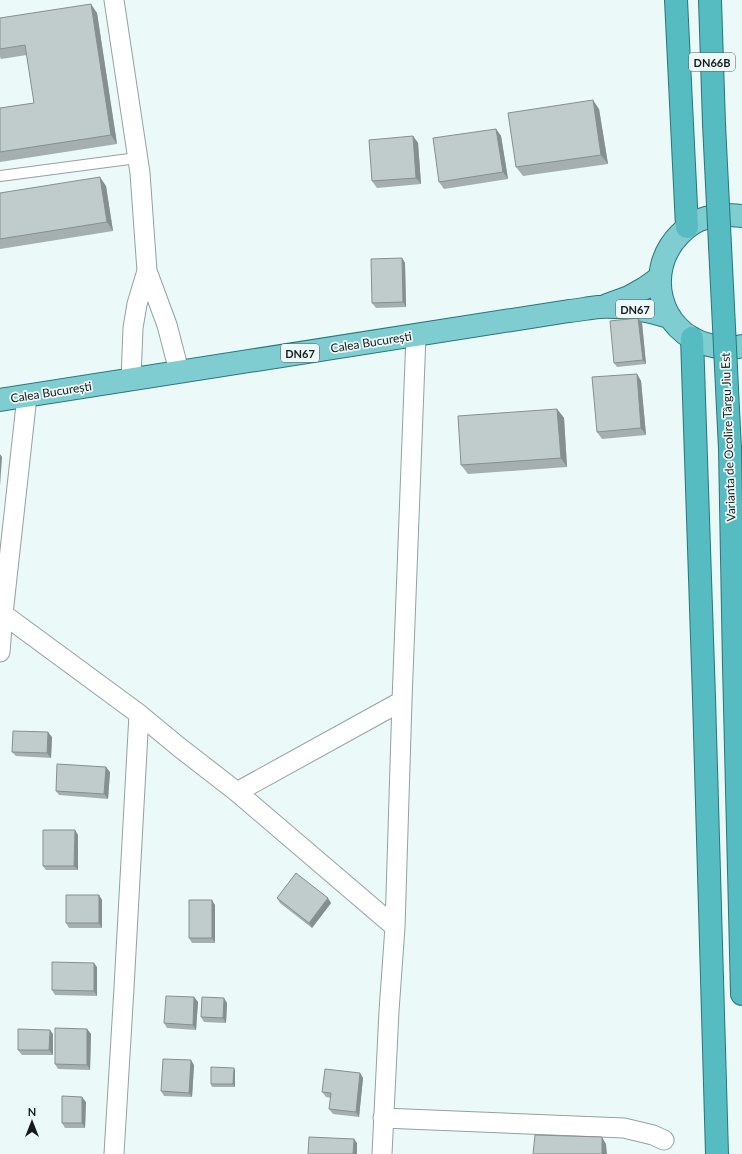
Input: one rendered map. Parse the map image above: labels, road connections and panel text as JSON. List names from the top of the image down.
{
  "streets": {
    "highway": ["DN66B", "Varianta de Ocolire Târgu Jiu Est"],
    "main road": ["DN67", "Calea București"]
  },
  "north": "top"
}
